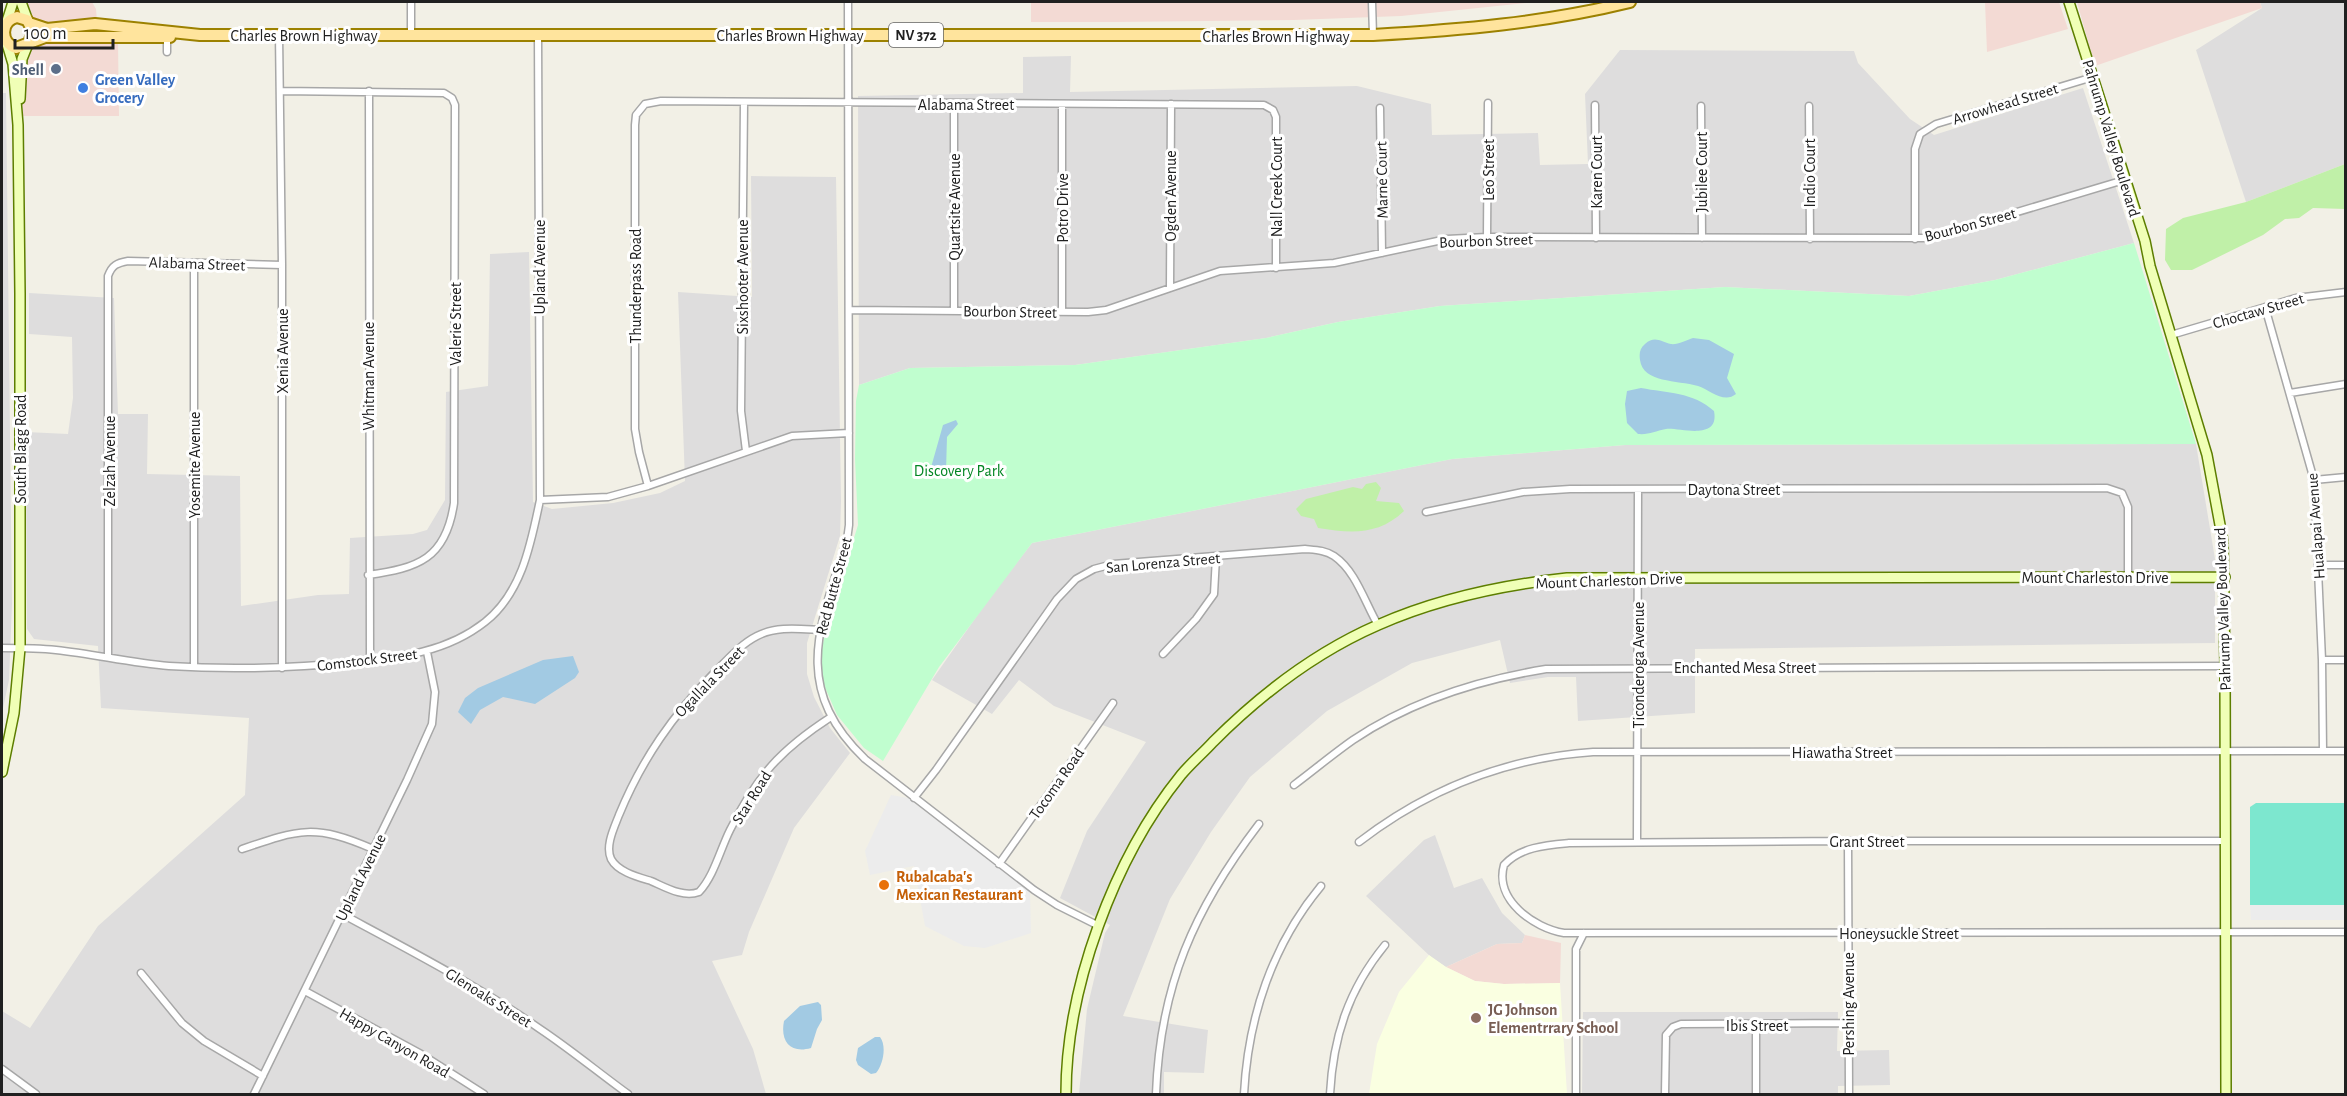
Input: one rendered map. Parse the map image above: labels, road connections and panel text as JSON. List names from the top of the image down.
{
  "streets": {
    "main road": [
      "Charles Brown Highway",
      "NV 372",
      "Pahrump Valley Boulevard",
      "South Blagg Road",
      "Mount Charleston Drive"
    ],
    "street": [
      "Arrowhead Street",
      "Alabama Street",
      "Leo Street",
      "Karen Court",
      "Jubilee Court",
      "Indio Court",
      "Marne Court",
      "Nall Creek Court",
      "Ogden Avenue",
      "Quartsite Avenue",
      "Potro Drive",
      "Bourbon Street",
      "Upland Avenue",
      "Sixshooter Avenue",
      "Thunderpass Road",
      "Choctaw Street",
      "Valerie Street",
      "Xenia Avenue",
      "Whitman Avenue",
      "Zelzah Avenue",
      "Yosemite Avenue",
      "Daytona Street",
      "Hualapai Avenue",
      "San Lorenza Street",
      "Red Butte Street",
      "Comstock Street",
      "Ticonderoga Avenue",
      "Enchanted Mesa Street",
      "Ogallala Street",
      "Hiawatha Street",
      "Tocoma Road",
      "Star Road",
      "Grant Street",
      "Honeysuckle Street",
      "Glenoaks Street",
      "Pershing Avenue",
      "Ibis Street",
      "Happy Canyon Road"
    ]
  },
  "crossings": [
    ["Charles Brown Highway", "NV 372"],
    ["Charles Brown Highway", "Upland Avenue"],
    ["Charles Brown Highway", "Xenia Avenue"],
    ["Charles Brown Highway", "South Blagg Road"],
    ["Charles Brown Highway", "Red Butte Street"],
    ["NV 372", "South Blagg Road"],
    ["Arrowhead Street", "Pahrump Valley Boulevard"],
    ["Arrowhead Street", "Bourbon Street"],
    ["Alabama Street", "Nall Creek Court"],
    ["Alabama Street", "Ogden Avenue"],
    ["Alabama Street", "Quartsite Avenue"],
    ["Alabama Street", "Potro Drive"],
    ["Alabama Street", "Sixshooter Avenue"],
    ["Alabama Street", "Thunderpass Road"],
    ["Alabama Street", "Xenia Avenue"],
    ["Alabama Street", "Zelzah Avenue"],
    ["Alabama Street", "Yosemite Avenue"],
    ["Alabama Street", "Red Butte Street"],
    ["Pahrump Valley Boulevard", "Bourbon Street"],
    ["Pahrump Valley Boulevard", "Choctaw Street"],
    ["Pahrump Valley Boulevard", "Mount Charleston Drive"],
    ["Pahrump Valley Boulevard", "Enchanted Mesa Street"],
    ["Pahrump Valley Boulevard", "Hiawatha Street"],
    ["Pahrump Valley Boulevard", "Grant Street"],
    ["Pahrump Valley Boulevard", "Honeysuckle Street"],
    ["Leo Street", "Bourbon Street"],
    ["Karen Court", "Bourbon Street"],
    ["Jubilee Court", "Bourbon Street"],
    ["Indio Court", "Bourbon Street"],
    ["Marne Court", "Bourbon Street"],
    ["Nall Creek Court", "Bourbon Street"],
    ["Ogden Avenue", "Bourbon Street"],
    ["Quartsite Avenue", "Bourbon Street"],
    ["Potro Drive", "Bourbon Street"],
    ["Bourbon Street", "Red Butte Street"],
    ["Upland Avenue", "Comstock Street"],
    ["Upland Avenue", "Glenoaks Street"],
    ["Upland Avenue", "Happy Canyon Road"],
    ["Choctaw Street", "Hualapai Avenue"],
    ["Valerie Street", "Whitman Avenue"],
    ["Xenia Avenue", "Comstock Street"],
    ["Whitman Avenue", "Comstock Street"],
    ["South Blagg Road", "Comstock Street"],
    ["Zelzah Avenue", "Comstock Street"],
    ["Yosemite Avenue", "Comstock Street"],
    ["Daytona Street", "Mount Charleston Drive"],
    ["Daytona Street", "Ticonderoga Avenue"],
    ["Hualapai Avenue", "Hiawatha Street"],
    ["San Lorenza Street", "Mount Charleston Drive"],
    ["San Lorenza Street", "Red Butte Street"],
    ["Mount Charleston Drive", "Red Butte Street"],
    ["Mount Charleston Drive", "Ticonderoga Avenue"],
    ["Red Butte Street", "Ogallala Street"],
    ["Red Butte Street", "Tocoma Road"],
    ["Red Butte Street", "Star Road"],
    ["Ticonderoga Avenue", "Enchanted Mesa Street"],
    ["Ticonderoga Avenue", "Hiawatha Street"],
    ["Ticonderoga Avenue", "Grant Street"],
    ["Ogallala Street", "Star Road"],
    ["Grant Street", "Honeysuckle Street"],
    ["Grant Street", "Pershing Avenue"],
    ["Honeysuckle Street", "Pershing Avenue"],
    ["Pershing Avenue", "Ibis Street"]
  ],
  "parks": ["Discovery Park"],
  "places": [
    "Shell",
    "Green Valley Grocery",
    "Rubalcaba's Mexican Restaurant",
    "JG Johnson Elementrrary School"
  ],
  "scale_bar": "100 m"
}
